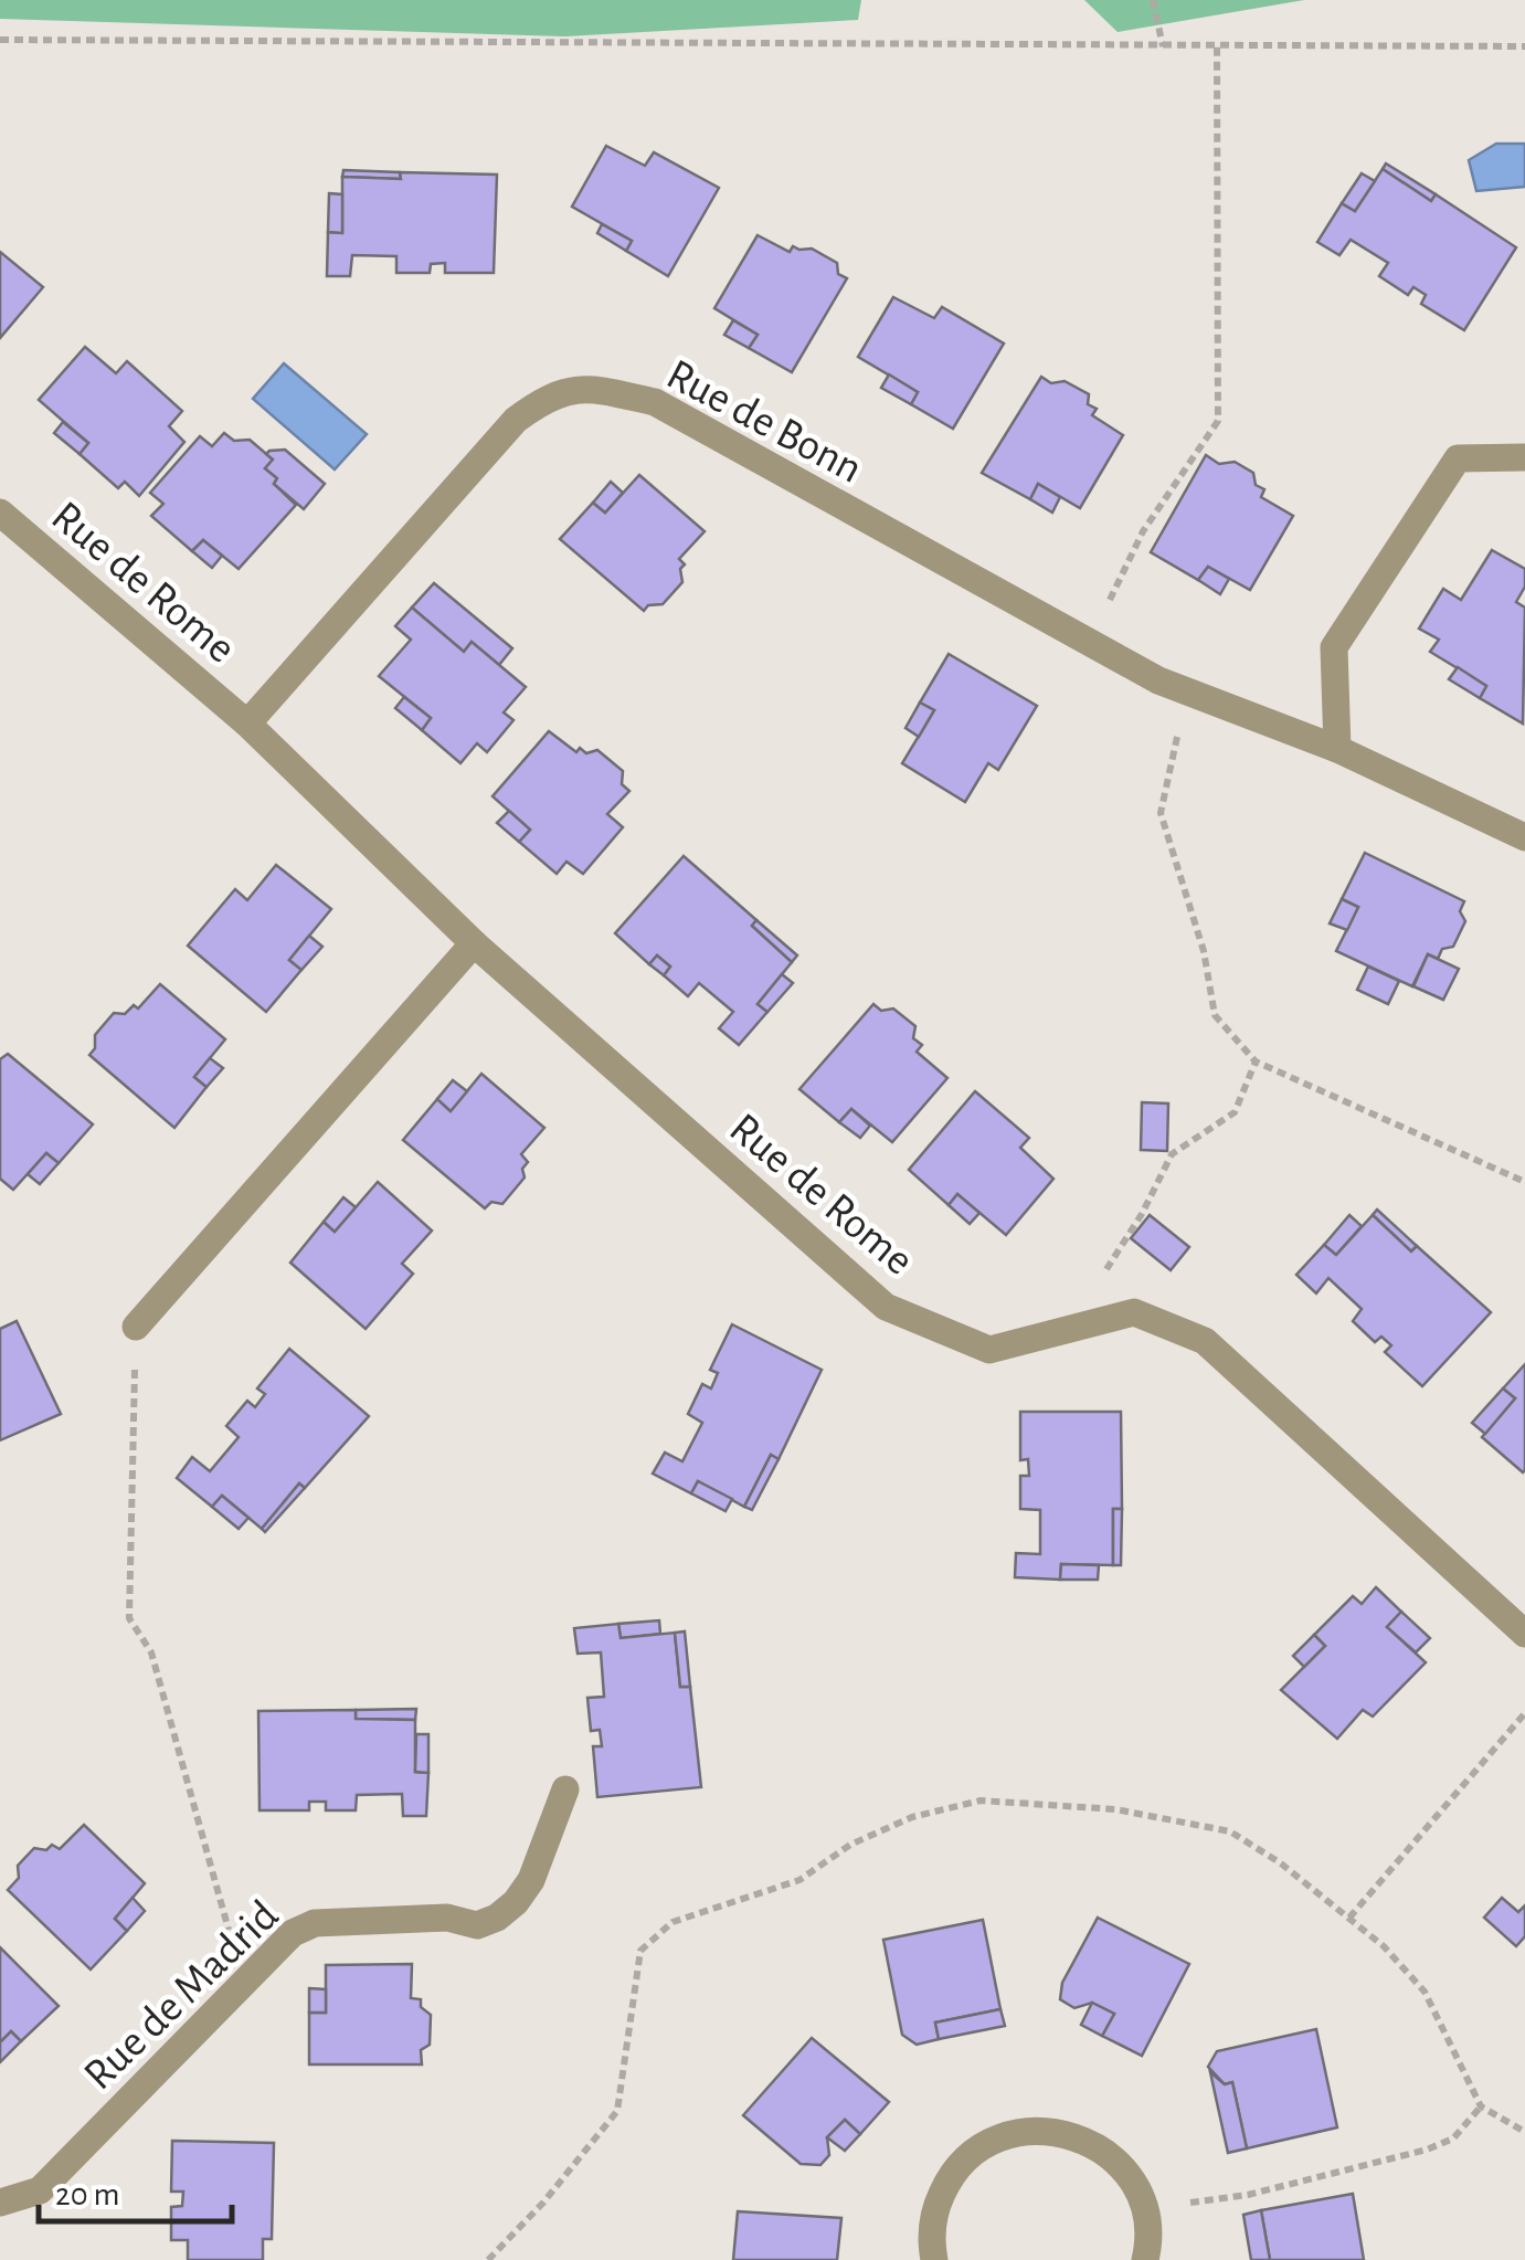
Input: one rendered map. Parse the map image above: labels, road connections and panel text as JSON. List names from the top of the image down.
{
  "streets": {
    "street": ["Rue de Bonn", "Rue de Rome", "Rue de Madrid"]
  },
  "crossings": [
    ["Rue de Bonn", "Rue de Rome"]
  ],
  "scale_bar": "20 m"
}
